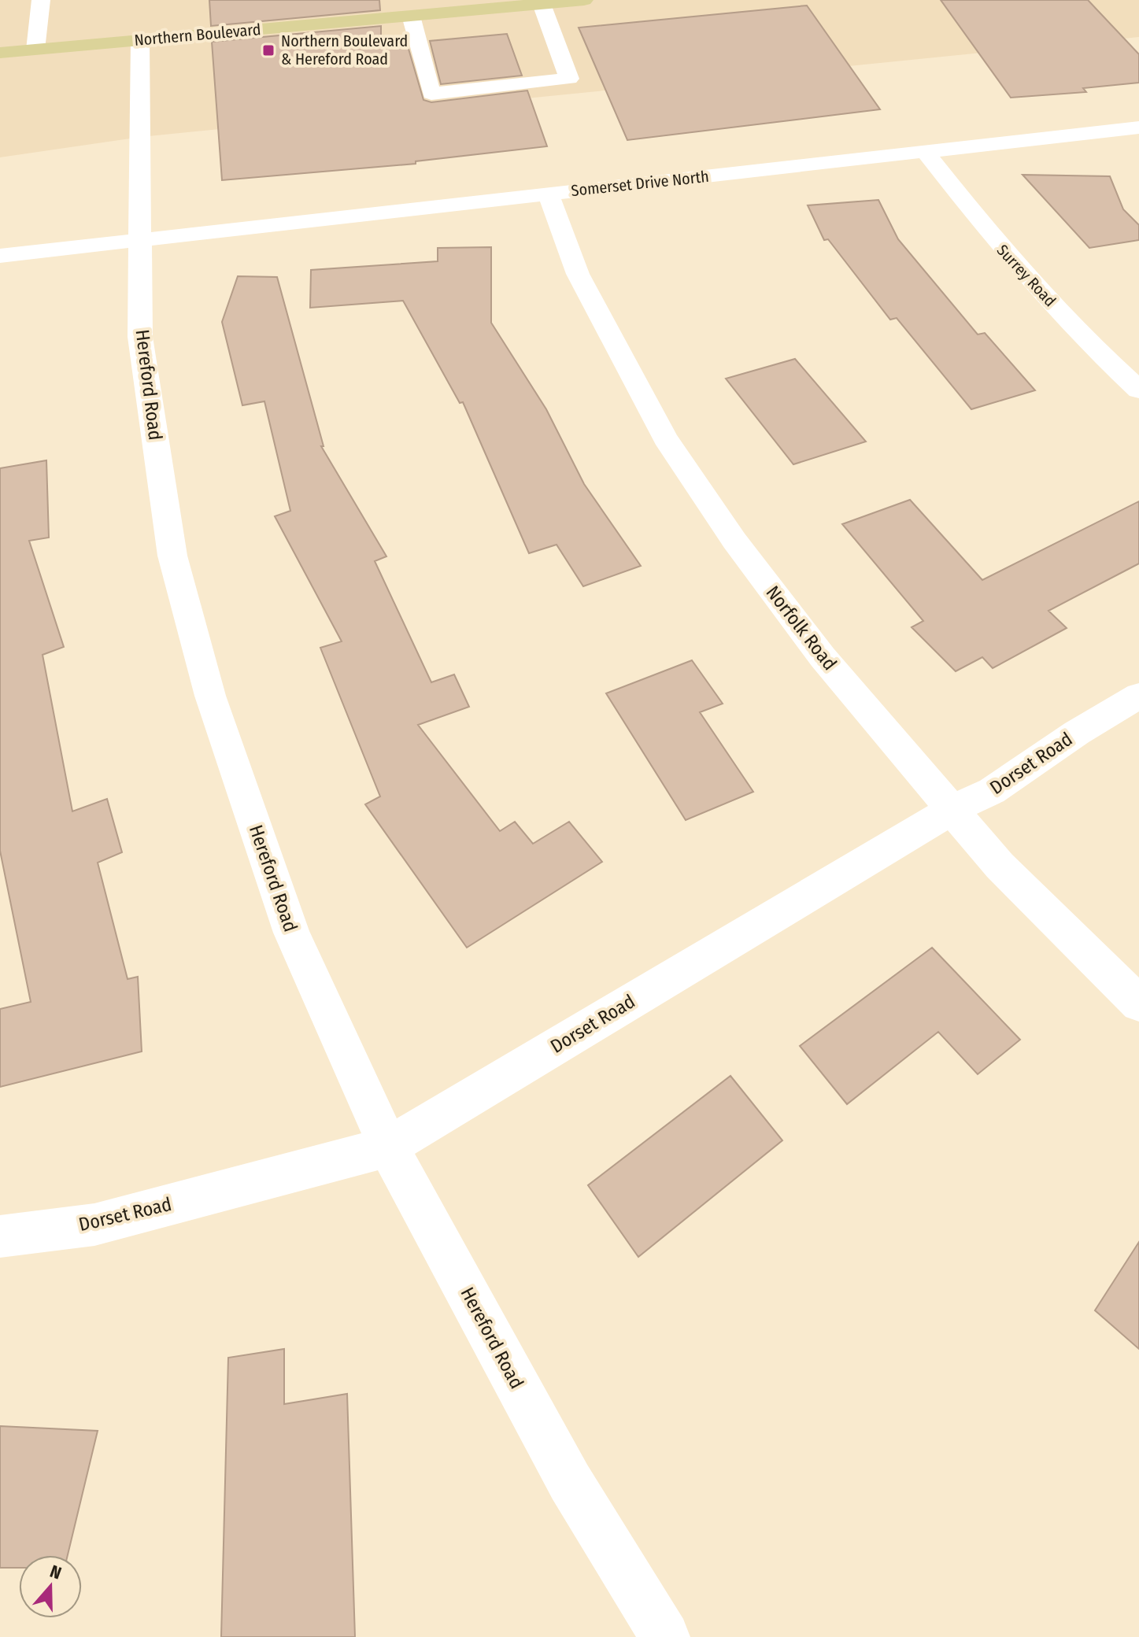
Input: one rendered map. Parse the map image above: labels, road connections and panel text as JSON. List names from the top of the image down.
{
  "streets": {
    "main road": ["Northern Boulevard"],
    "street": [
      "Somerset Drive North",
      "Surrey Road",
      "Hereford Road",
      "Norfolk Road",
      "Dorset Road"
    ]
  },
  "crossings": [
    ["Northern Boulevard", "Hereford Road"],
    ["Somerset Drive North", "Surrey Road"],
    ["Somerset Drive North", "Hereford Road"],
    ["Somerset Drive North", "Norfolk Road"],
    ["Hereford Road", "Dorset Road"],
    ["Norfolk Road", "Dorset Road"]
  ],
  "places": {
    "transit": ["Northern Boulevard & Hereford Road"]
  },
  "north": "top"
}
